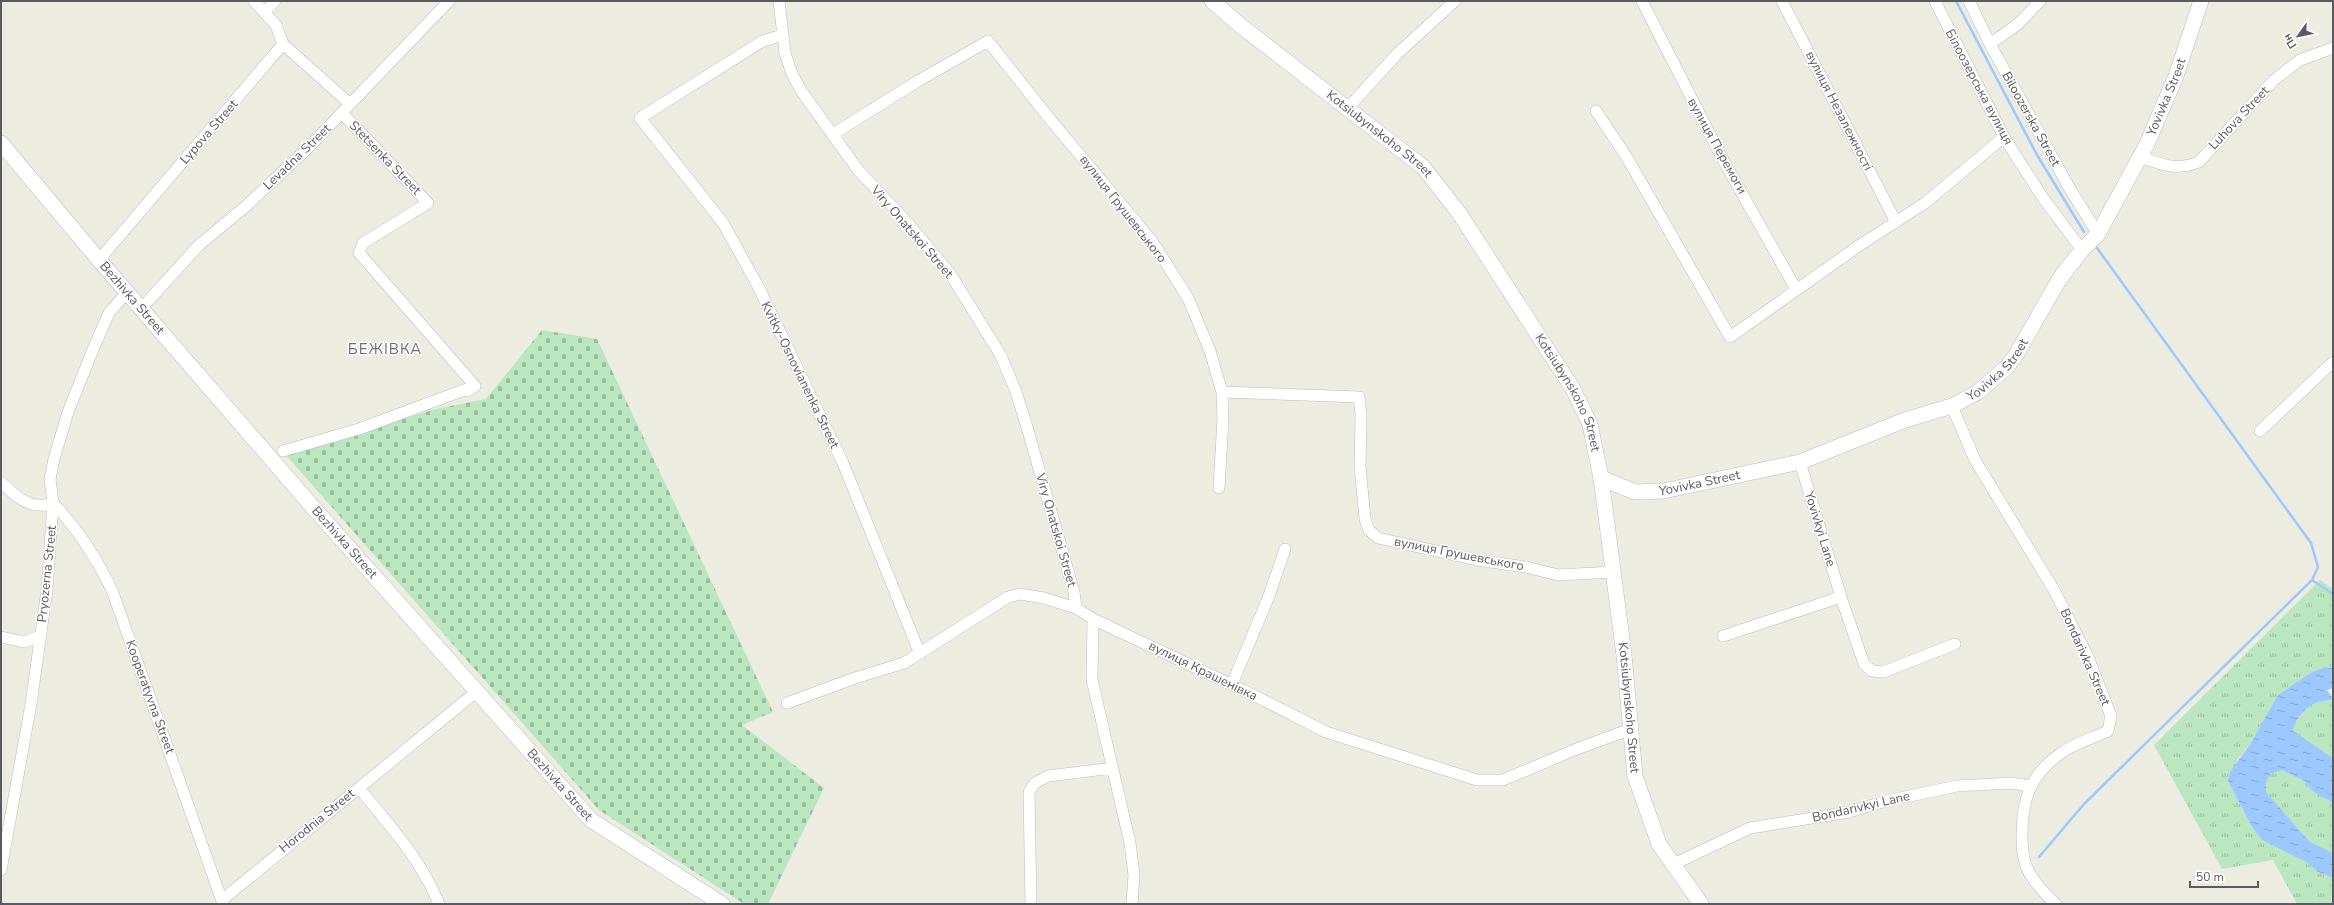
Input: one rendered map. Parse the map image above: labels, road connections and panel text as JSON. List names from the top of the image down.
{
  "streets": {
    "street": [
      "Білоозерська вулиця",
      "Yovivka Street",
      "вулиця Незалежності",
      "Luhova Street",
      "Biloozerska Street",
      "Lypova Street",
      "Kotsiubynskoho Street",
      "вулиця Перемоги",
      "Levadna Street",
      "Stetsenka Street",
      "вулиця Грушевського",
      "Viry Onatskoi Street",
      "Bezhivka Street",
      "Kvitky-Osnovianenka Street",
      "Yovivkyi Lane",
      "Pryozerna Street",
      "Bondarivka Street",
      "вулиця Крашенівка",
      "Kooperatyvna Street",
      "Bondarivkyi Lane",
      "Horodnia Street"
    ]
  },
  "crossings": [
    ["Білоозерська вулиця", "Yovivka Street"],
    ["Yovivka Street", "Luhova Street"],
    ["Yovivka Street", "Biloozerska Street"],
    ["Yovivka Street", "Kotsiubynskoho Street"],
    ["Yovivka Street", "Yovivkyi Lane"],
    ["Yovivka Street", "Bondarivka Street"],
    ["Lypova Street", "Bezhivka Street"],
    ["Kotsiubynskoho Street", "вулиця Грушевського"],
    ["Kotsiubynskoho Street", "вулиця Крашенівка"],
    ["Kotsiubynskoho Street", "Bondarivkyi Lane"],
    ["Levadna Street", "Stetsenka Street"],
    ["Levadna Street", "Bezhivka Street"],
    ["вулиця Грушевського", "Viry Onatskoi Street"],
    ["Viry Onatskoi Street", "Kvitky-Osnovianenka Street"],
    ["Viry Onatskoi Street", "вулиця Крашенівка"],
    ["Bezhivka Street", "Pryozerna Street"],
    ["Kvitky-Osnovianenka Street", "вулиця Крашенівка"],
    ["Pryozerna Street", "Kooperatyvna Street"],
    ["Bondarivka Street", "Bondarivkyi Lane"],
    ["Kooperatyvna Street", "Horodnia Street"]
  ],
  "districts": ["БЕЖІВКА"],
  "scale_bar": "50 m",
  "north": "bottom left"
}
